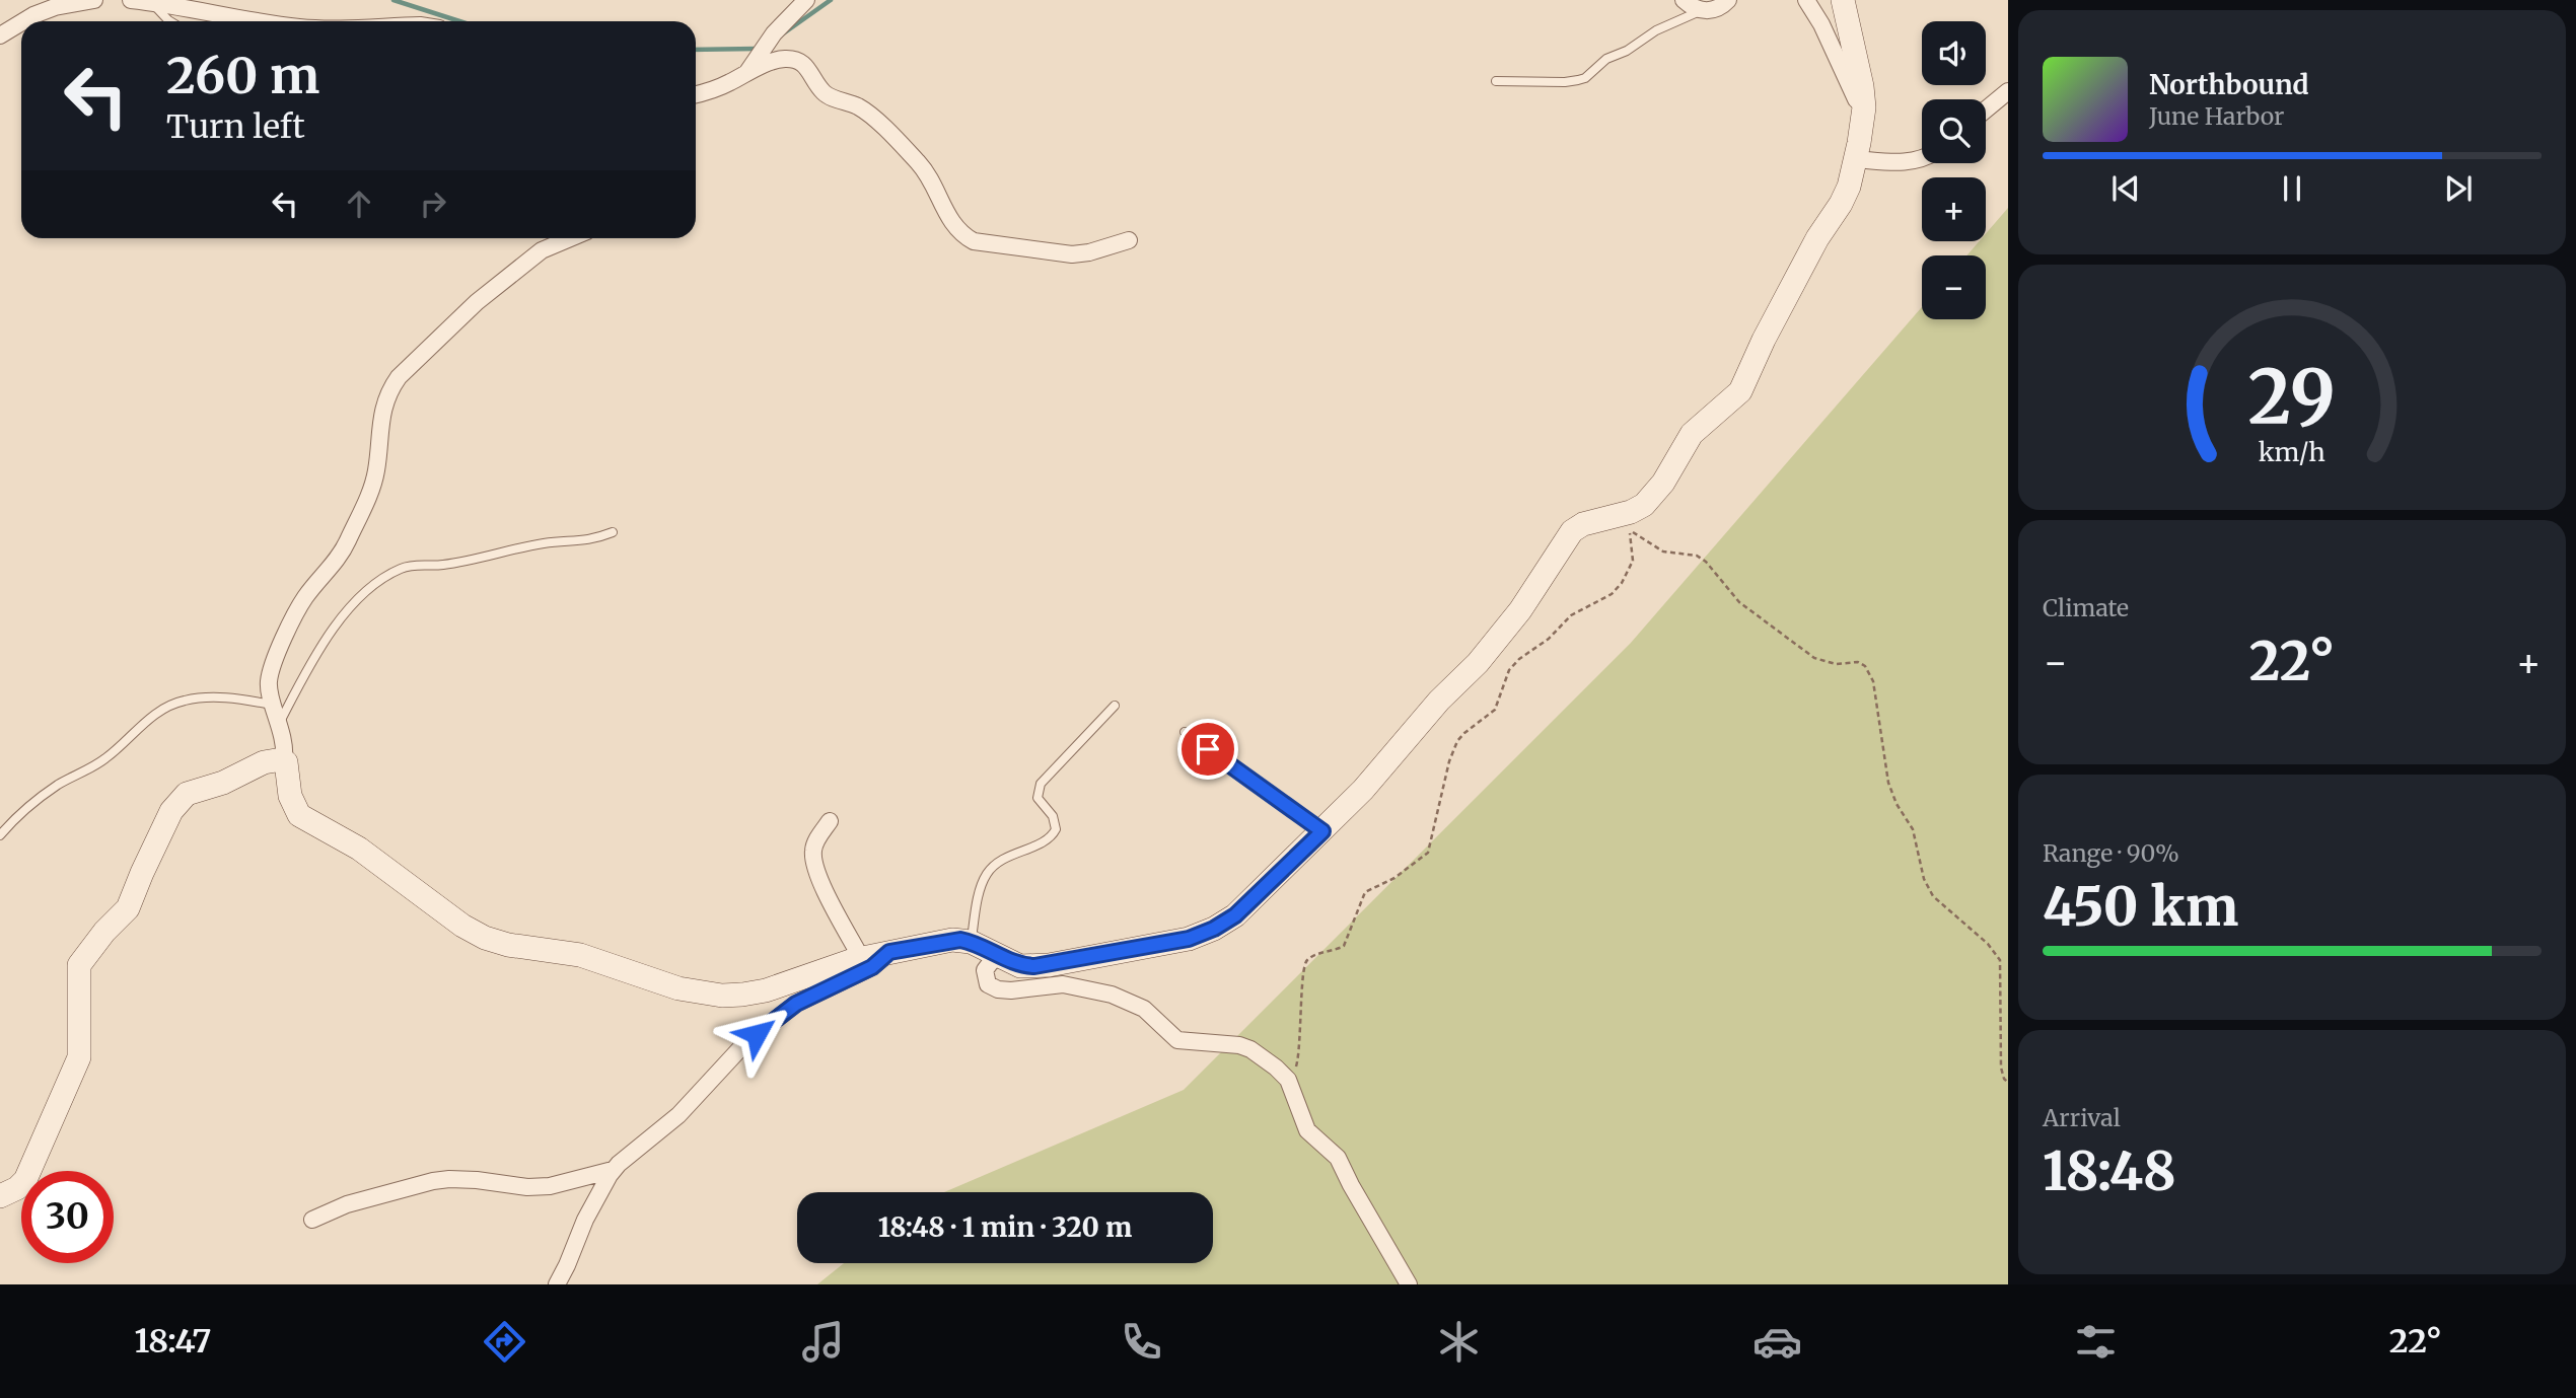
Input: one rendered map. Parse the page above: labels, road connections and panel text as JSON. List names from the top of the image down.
{
  "page": {
    "map_buttons": ["+", "−"],
    "turn": ["260 m", "Turn left"],
    "song": ["Northbound", "June Harbor"],
    "tile": [
      "Climate",
      ["Range · 90%", "450 km"],
      ["Arrival", "18:48"]
    ],
    "heat": ["−", "22°", "+"],
    "limit": "30",
    "trip": "18:48 · 1 min · 320 m",
    "tabs": ["18:47", "22°"],
    "gauge": ["29", "km/h"]
  }
}
